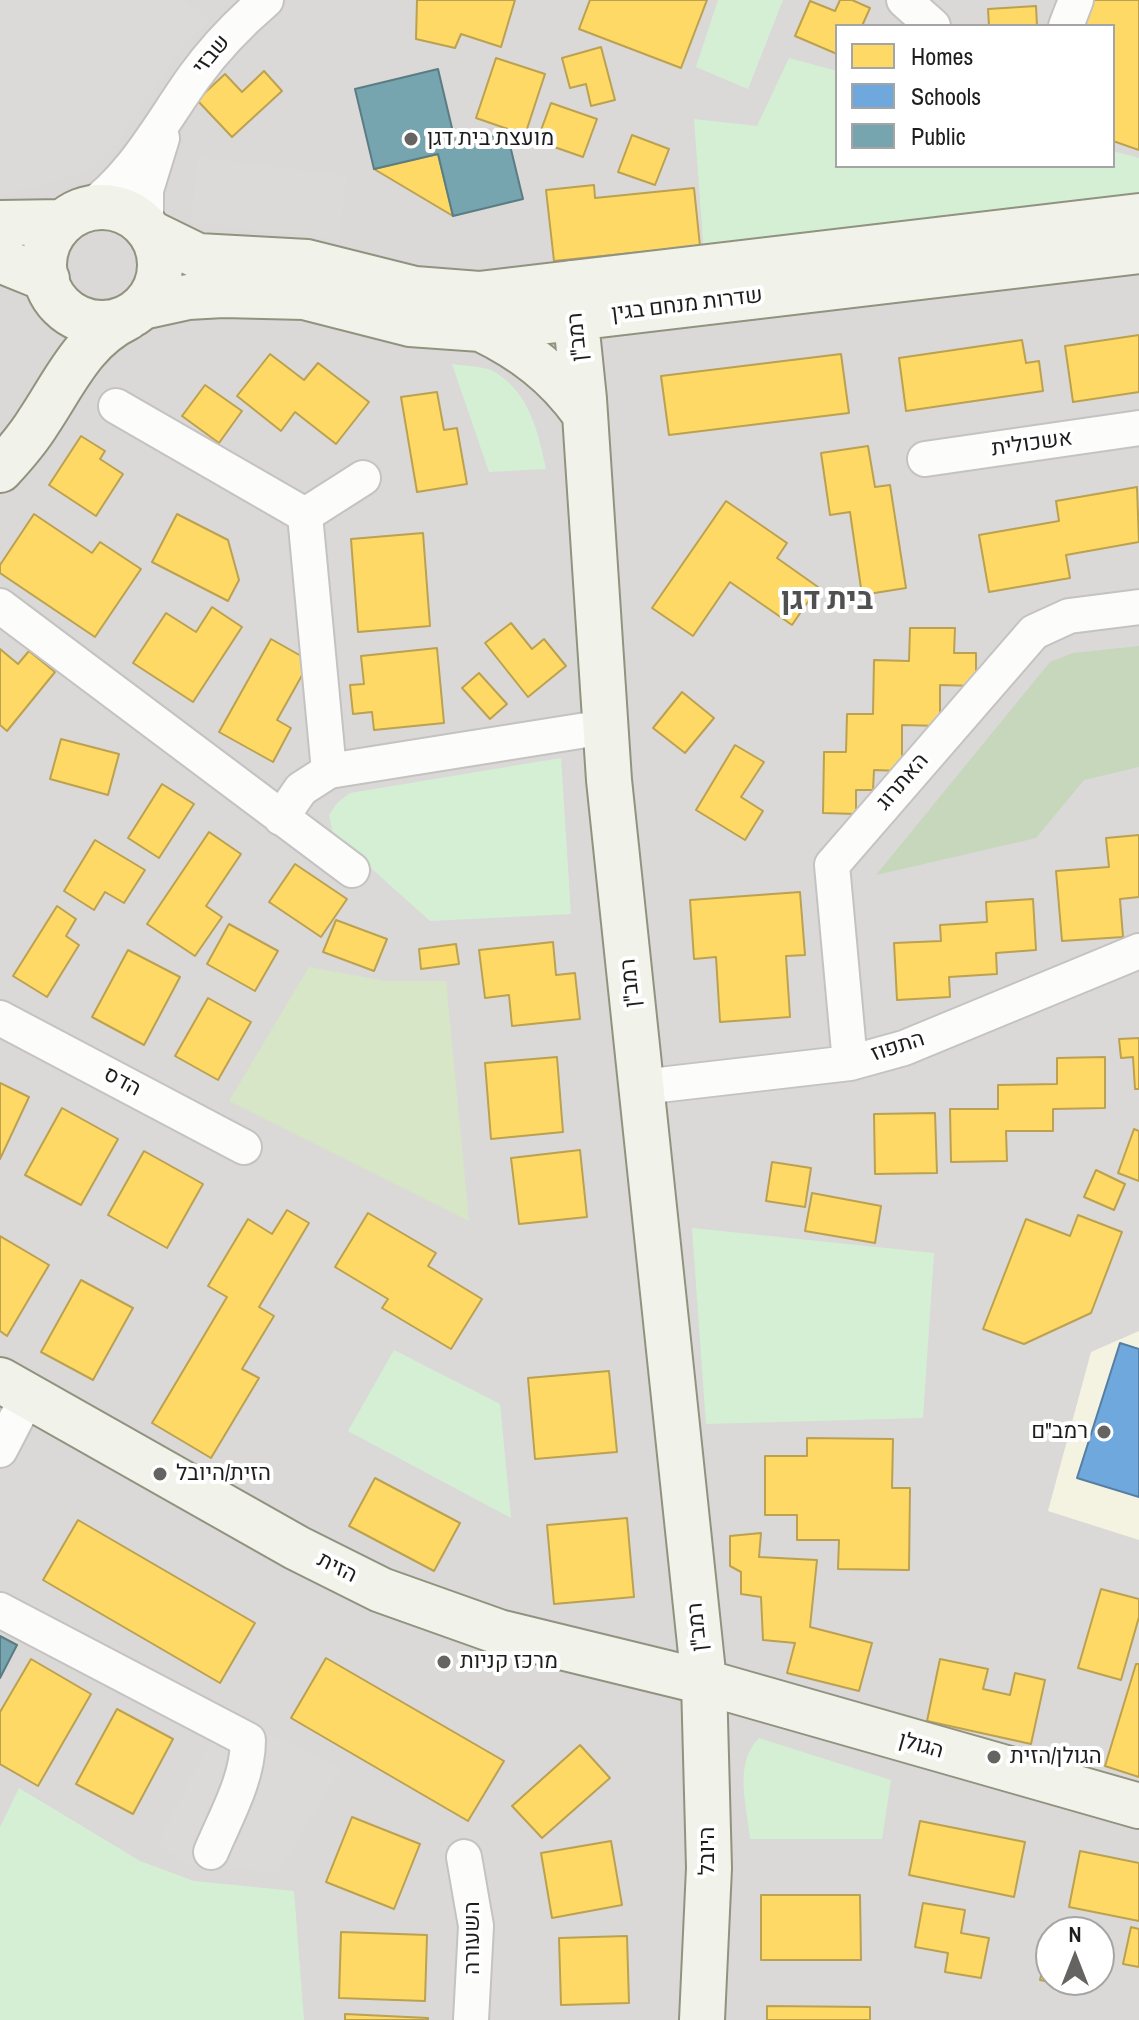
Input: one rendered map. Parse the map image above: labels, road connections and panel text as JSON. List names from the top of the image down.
{
  "streets": {
    "street": [
      "שבזי",
      "שדרות מנחם בגין",
      "רמב\"ן",
      "אשכולית",
      "האתרוג",
      "התפוז",
      "הדס",
      "הזית",
      "הגולן",
      "היובל",
      "השעורה"
    ]
  },
  "crossings": [
    ["שבזי", "שדרות מנחם בגין"],
    ["שדרות מנחם בגין", "רמב\"ן"],
    ["רמב\"ן", "התפוז"],
    ["רמב\"ן", "הזית"],
    ["רמב\"ן", "הגולן"],
    ["רמב\"ן", "היובל"],
    ["האתרוג", "התפוז"],
    ["הזית", "הגולן"],
    ["הזית", "היובל"],
    ["הגולן", "היובל"]
  ],
  "districts": ["בית דגן"],
  "places": [
    "מועצת בית דגן",
    "רמב\"ם",
    "הזית/היובל",
    "מרכז קניות",
    "הגולן/הזית"
  ],
  "legend": ["Homes", "Schools", "Public"],
  "north": "top"
}
